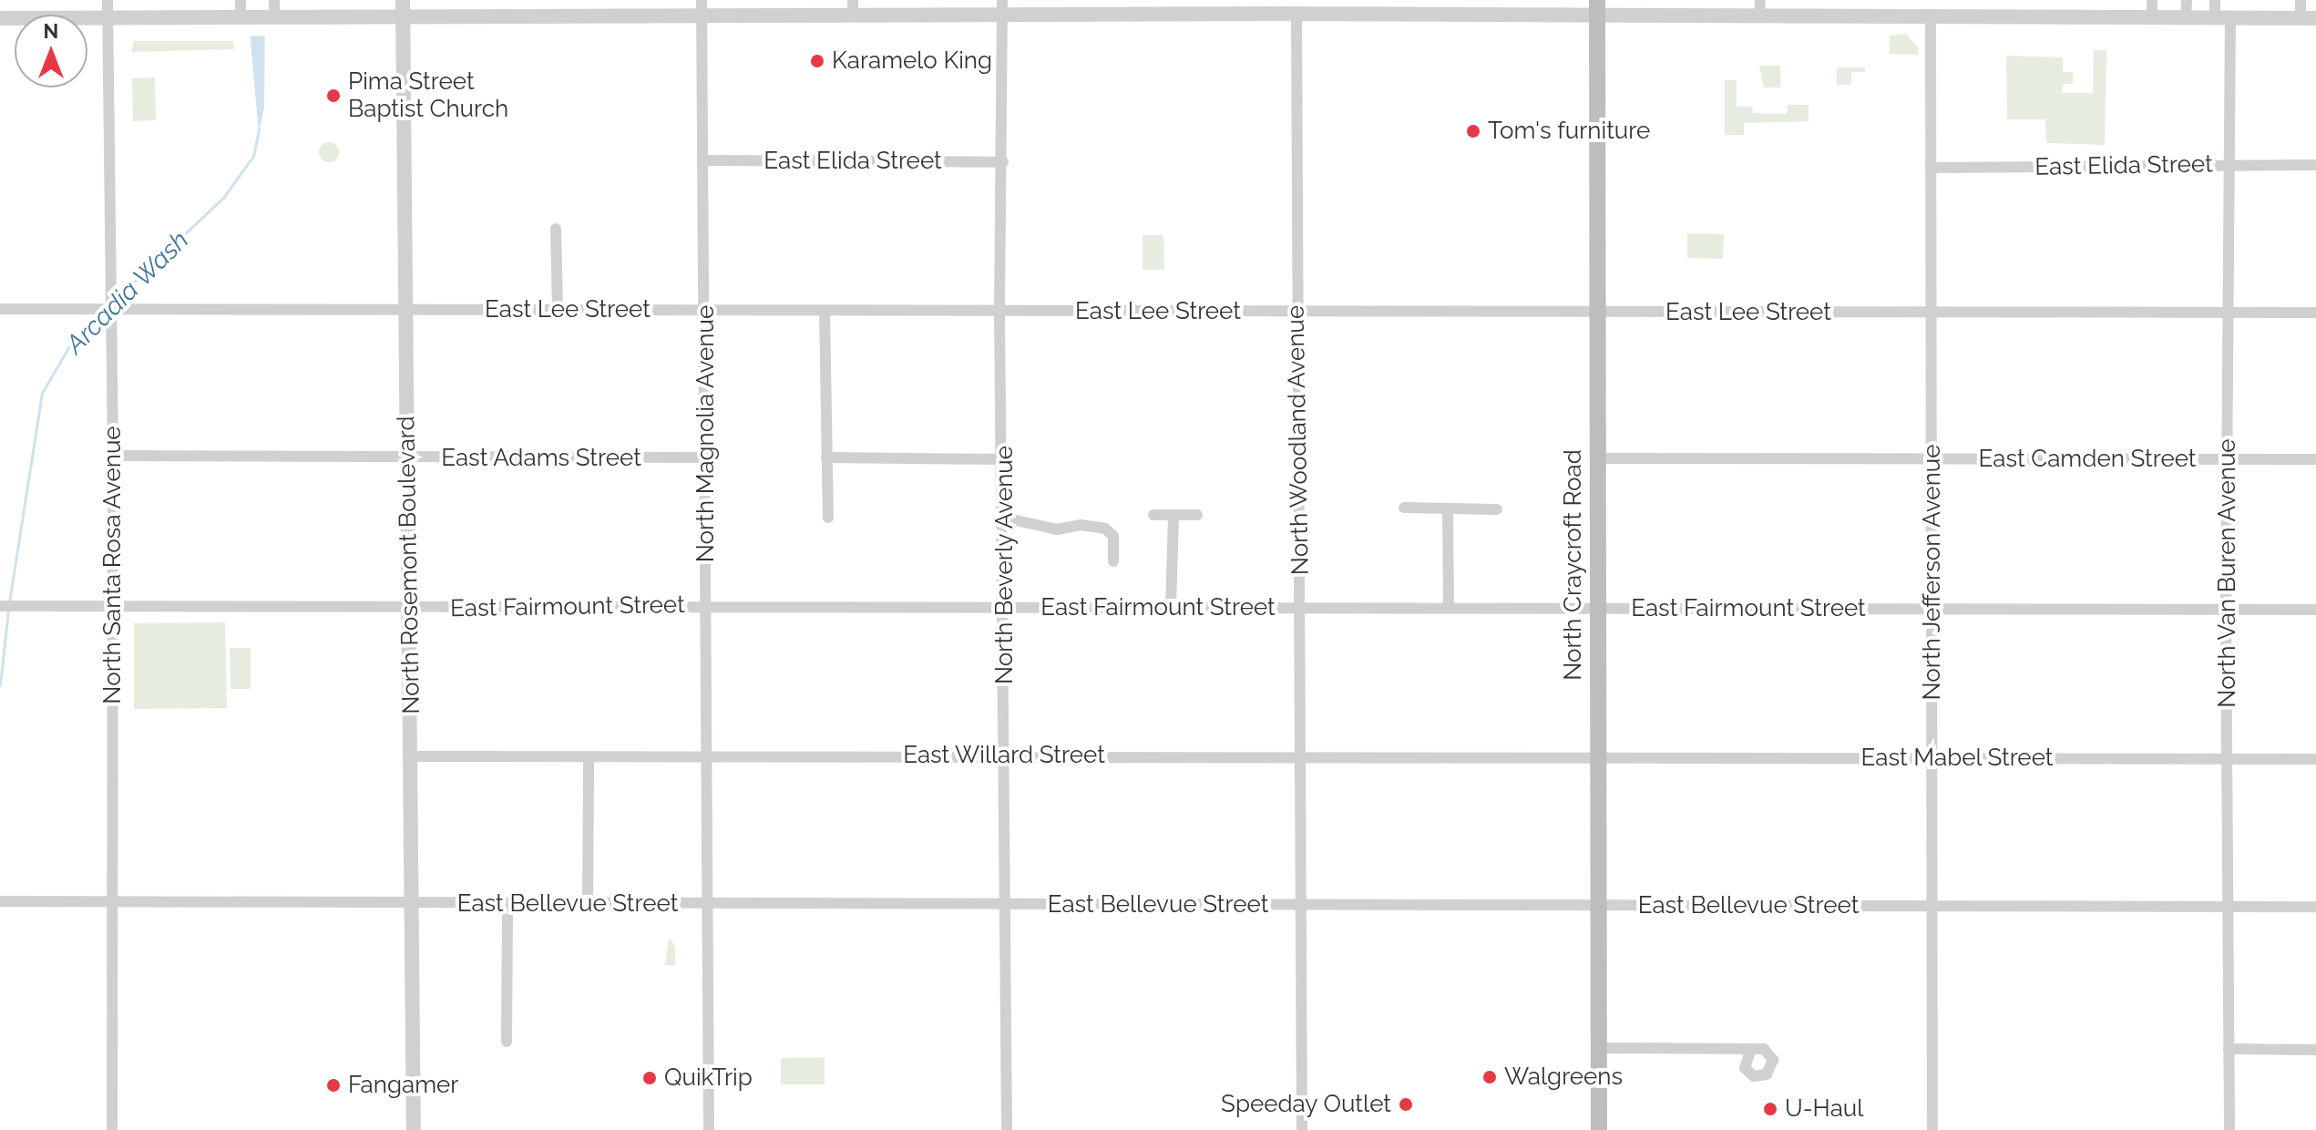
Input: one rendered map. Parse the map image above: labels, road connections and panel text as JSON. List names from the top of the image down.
{
  "streets": {
    "main road": ["North Craycroft Road"],
    "street": [
      "East Elida Street",
      "East Lee Street",
      "North Magnolia Avenue",
      "North Woodland Avenue",
      "East Adams Street",
      "East Camden Street",
      "North Santa Rosa Avenue",
      "North Rosemont Boulevard",
      "North Beverly Avenue",
      "North Jefferson Avenue",
      "North Van Buren Avenue",
      "East Fairmount Street",
      "East Willard Street",
      "East Mabel Street",
      "East Bellevue Street"
    ]
  },
  "crossings": [
    ["East Elida Street", "North Magnolia Avenue"],
    ["East Elida Street", "North Beverly Avenue"],
    ["East Elida Street", "North Jefferson Avenue"],
    ["East Elida Street", "North Van Buren Avenue"],
    ["East Lee Street", "North Magnolia Avenue"],
    ["East Lee Street", "North Woodland Avenue"],
    ["East Lee Street", "North Santa Rosa Avenue"],
    ["East Lee Street", "North Rosemont Boulevard"],
    ["East Lee Street", "North Beverly Avenue"],
    ["East Lee Street", "North Craycroft Road"],
    ["East Lee Street", "North Jefferson Avenue"],
    ["East Lee Street", "North Van Buren Avenue"],
    ["North Magnolia Avenue", "East Adams Street"],
    ["North Magnolia Avenue", "East Fairmount Street"],
    ["North Magnolia Avenue", "East Willard Street"],
    ["North Magnolia Avenue", "East Bellevue Street"],
    ["North Woodland Avenue", "East Fairmount Street"],
    ["North Woodland Avenue", "East Willard Street"],
    ["North Woodland Avenue", "East Bellevue Street"],
    ["East Adams Street", "North Santa Rosa Avenue"],
    ["East Adams Street", "North Rosemont Boulevard"],
    ["East Camden Street", "North Craycroft Road"],
    ["East Camden Street", "North Jefferson Avenue"],
    ["East Camden Street", "North Van Buren Avenue"],
    ["North Santa Rosa Avenue", "East Fairmount Street"],
    ["North Santa Rosa Avenue", "East Bellevue Street"],
    ["North Rosemont Boulevard", "East Fairmount Street"],
    ["North Rosemont Boulevard", "East Willard Street"],
    ["North Rosemont Boulevard", "East Bellevue Street"],
    ["North Beverly Avenue", "East Fairmount Street"],
    ["North Beverly Avenue", "East Willard Street"],
    ["North Beverly Avenue", "East Bellevue Street"],
    ["North Craycroft Road", "East Fairmount Street"],
    ["North Craycroft Road", "East Willard Street"],
    ["North Craycroft Road", "East Mabel Street"],
    ["North Craycroft Road", "East Bellevue Street"],
    ["North Jefferson Avenue", "East Fairmount Street"],
    ["North Jefferson Avenue", "East Mabel Street"],
    ["North Jefferson Avenue", "East Bellevue Street"],
    ["North Van Buren Avenue", "East Fairmount Street"],
    ["North Van Buren Avenue", "East Mabel Street"],
    ["North Van Buren Avenue", "East Bellevue Street"],
    ["East Willard Street", "East Mabel Street"]
  ],
  "water": ["Arcadia Wash"],
  "places": [
    "Karamelo King",
    "Pima Street Baptist Church",
    "Tom's furniture",
    "Walgreens",
    "QuikTrip",
    "Fangamer",
    "Speeday Outlet",
    "U-Haul"
  ],
  "north": "top"
}
